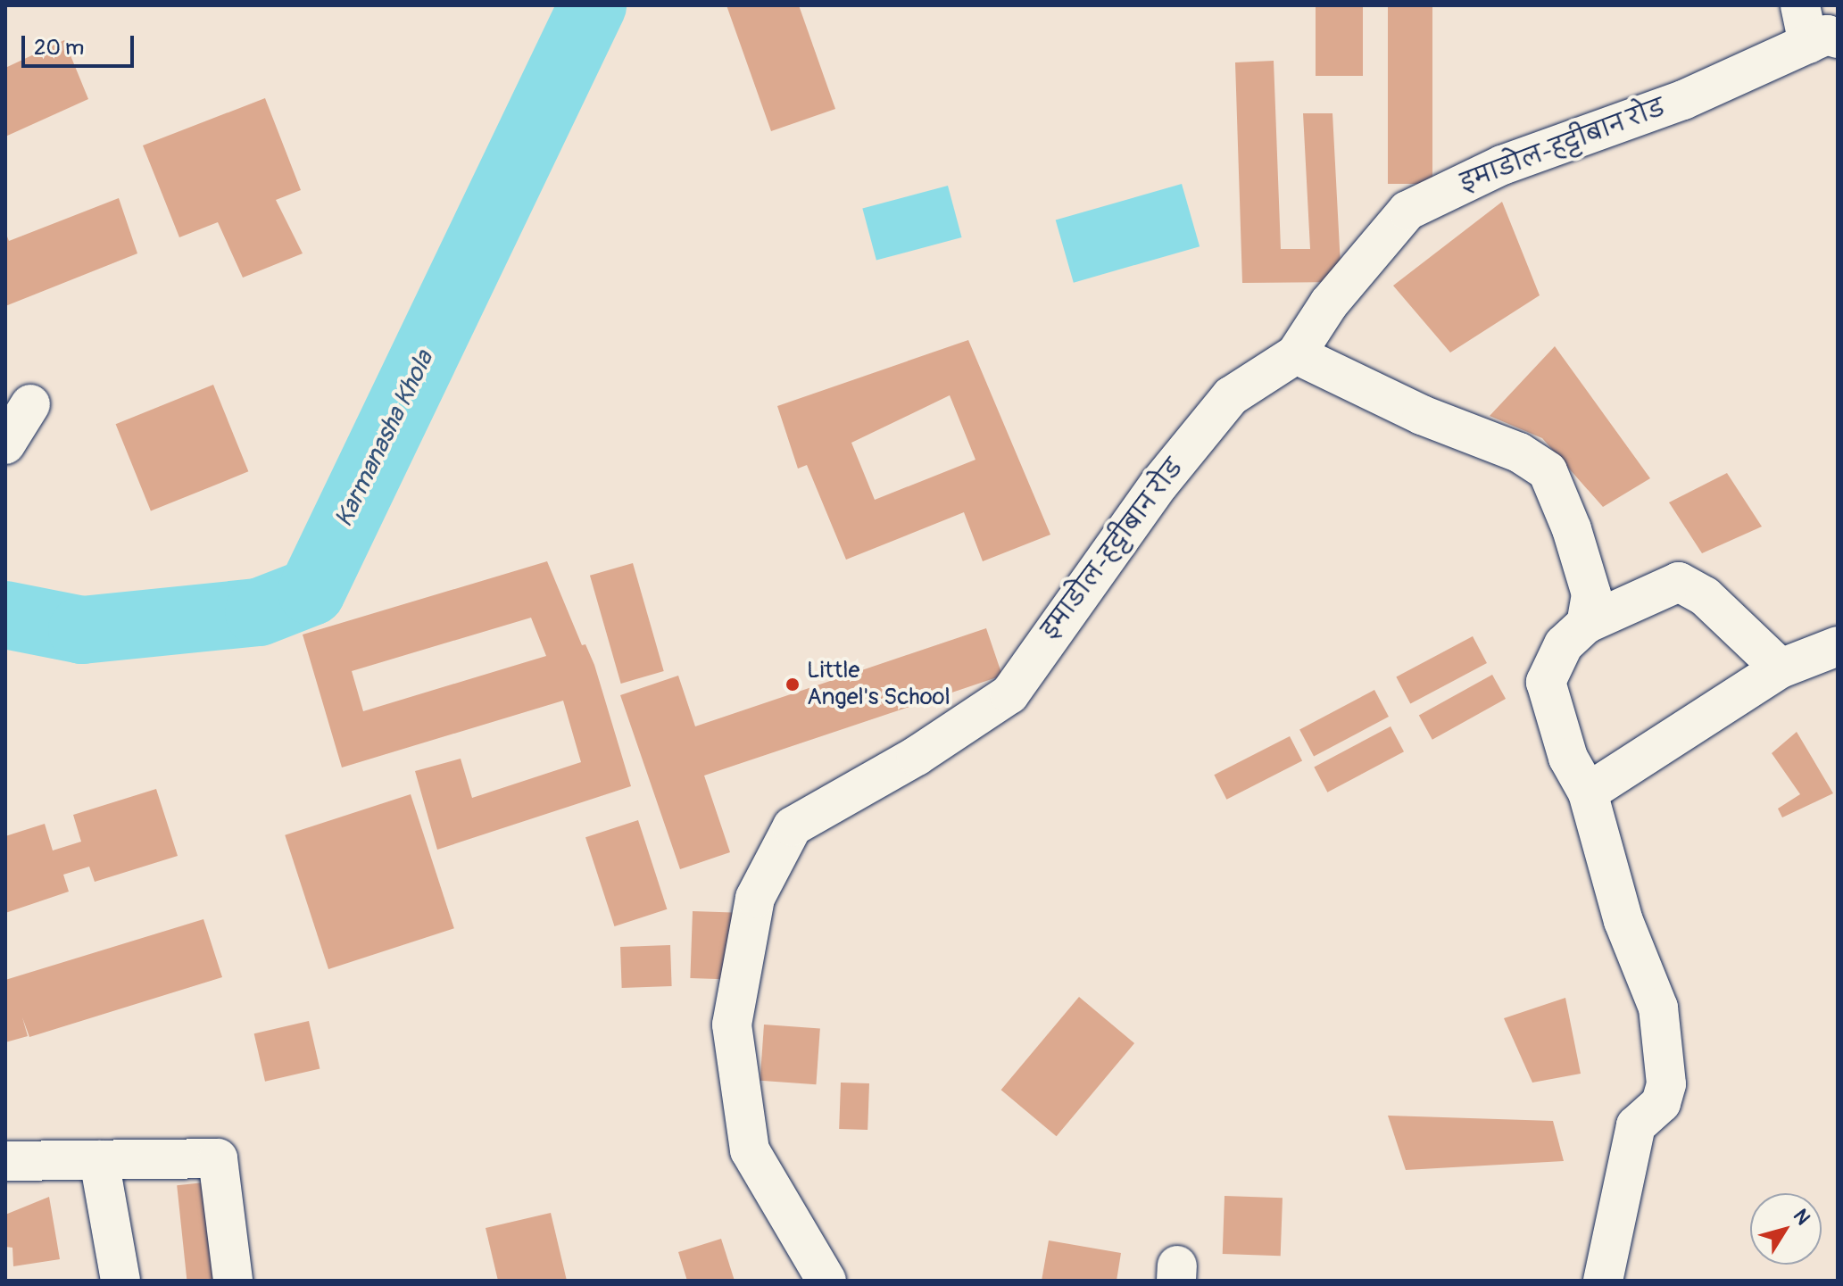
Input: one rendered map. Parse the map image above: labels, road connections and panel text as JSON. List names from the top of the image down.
{
  "streets": {
    "street": ["इमाडोल-हट्टीबान रोड"]
  },
  "water": ["Karmanasha Khola"],
  "places": ["Little Angel's School"],
  "scale_bar": "20 m",
  "north": "top right"
}
